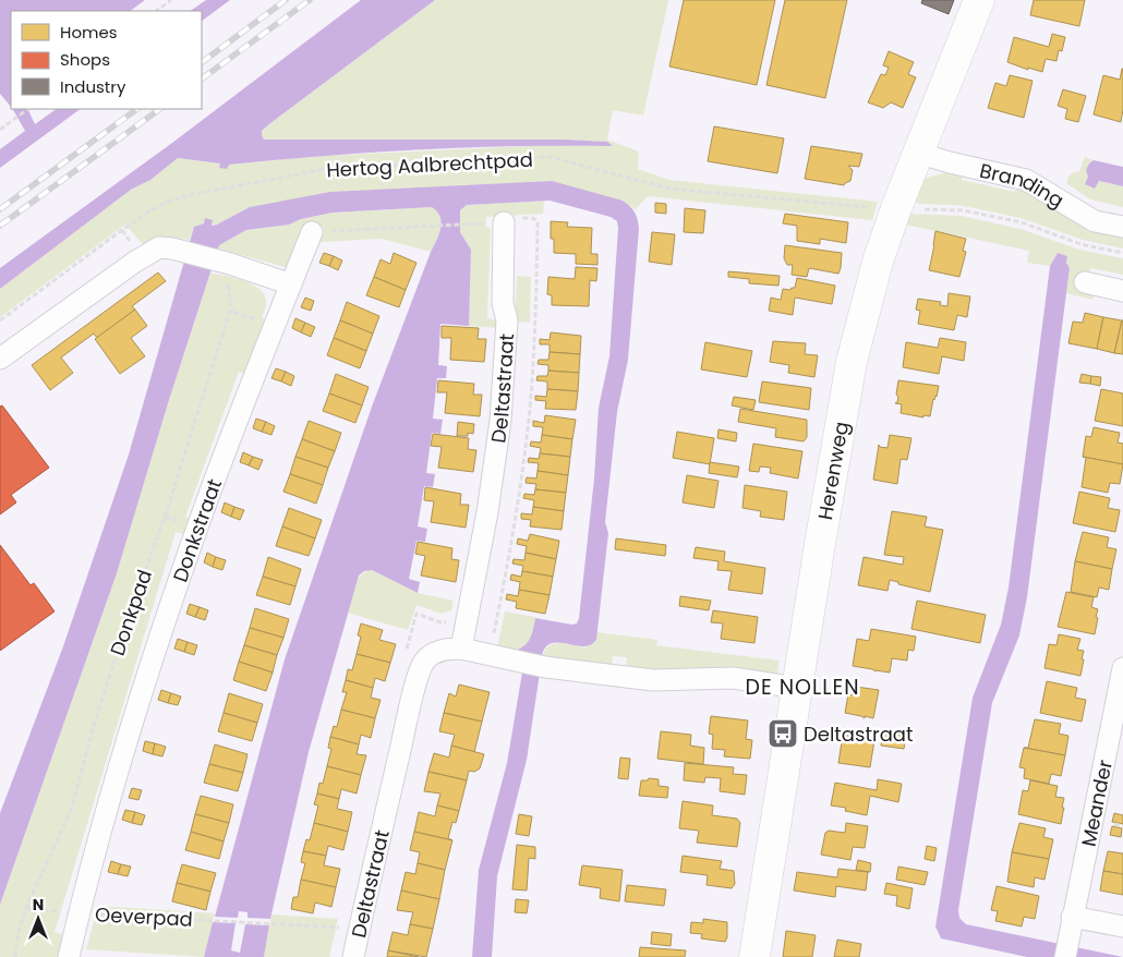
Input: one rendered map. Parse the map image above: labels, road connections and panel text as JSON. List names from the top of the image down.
{
  "streets": {
    "street": [
      "Branding",
      "Deltastraat",
      "Herenweg",
      "Donkstraat",
      "Meander"
    ],
    "path": ["Hertog Aalbrechtpad", "Donkpad", "Oeverpad"]
  },
  "crossings": [
    ["Hertog Aalbrechtpad", "Herenweg"],
    ["Branding", "Herenweg"],
    ["Deltastraat", "Herenweg"],
    ["Donkstraat", "Oeverpad"],
    ["Donkpad", "Oeverpad"]
  ],
  "districts": ["DE NOLLEN"],
  "places": {
    "bus stop": ["Deltastraat"]
  },
  "legend": ["Homes", "Shops", "Industry"],
  "north": "top"
}
